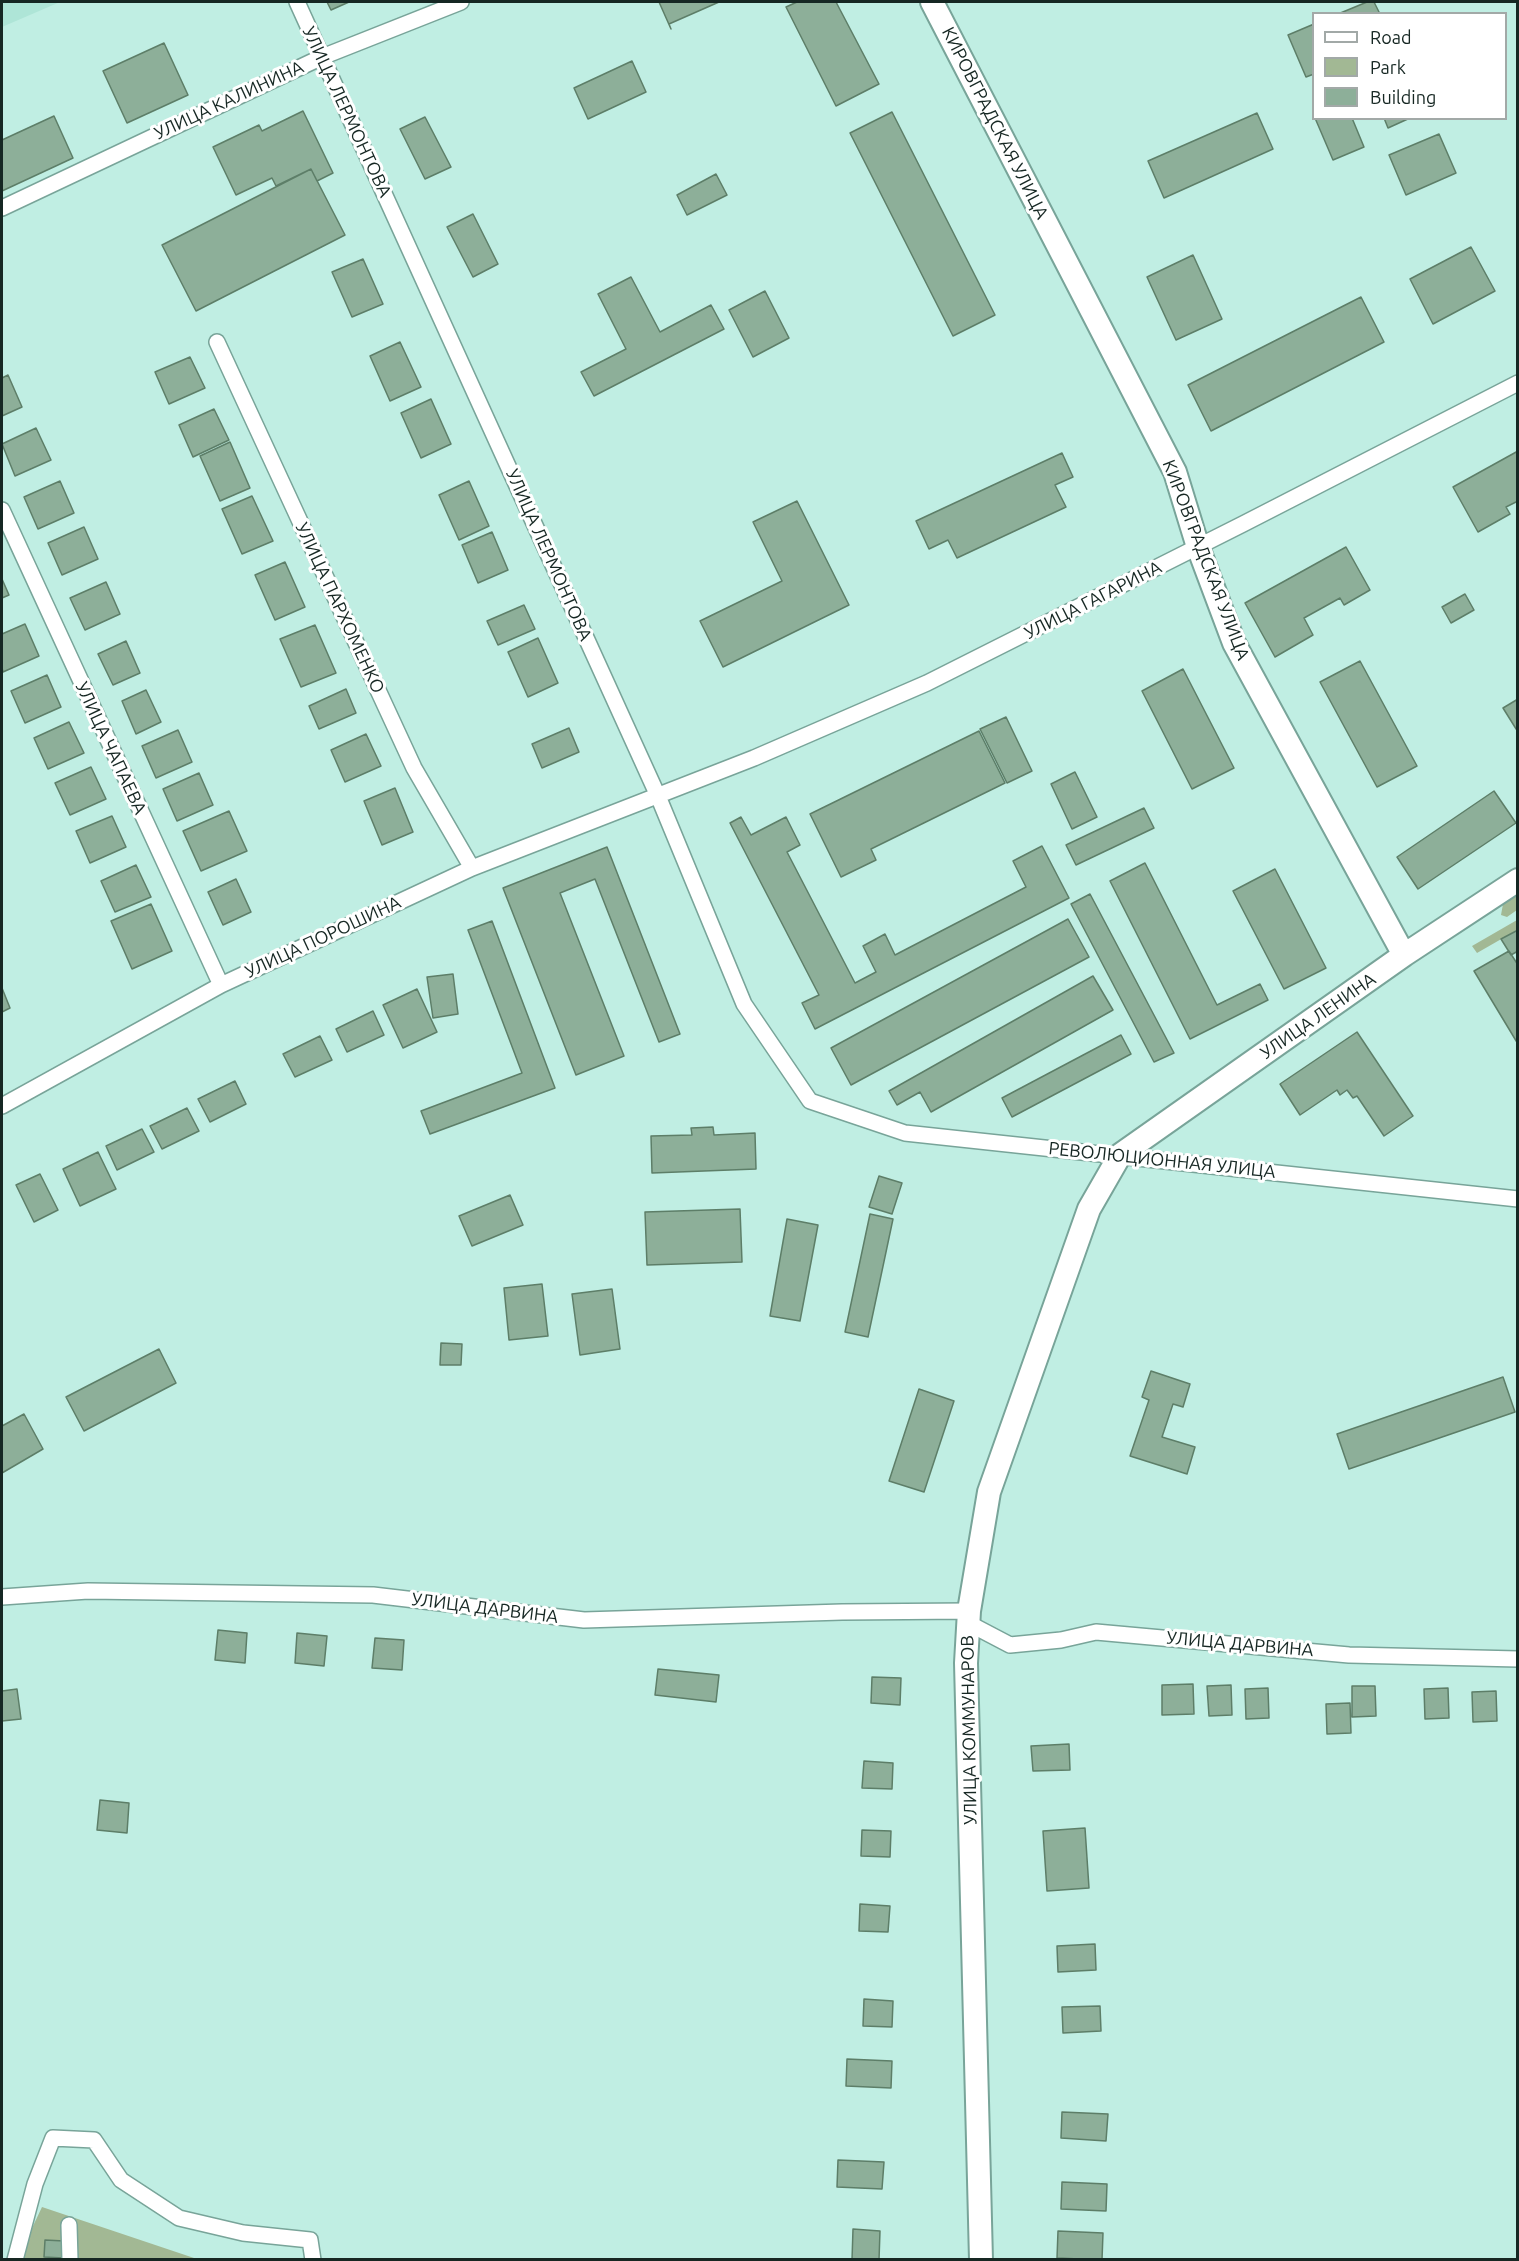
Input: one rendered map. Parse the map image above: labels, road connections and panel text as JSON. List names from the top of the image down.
{
  "streets": {
    "main road": ["КИРОВГРАДСКАЯ УЛИЦА", "УЛИЦА ЛЕНИНА", "УЛИЦА КОММУНАРОВ"],
    "street": [
      "УЛИЦА КАЛИНИНА",
      "УЛИЦА ЛЕРМОНТОВА",
      "УЛИЦА ГАГАРИНА",
      "УЛИЦА ПАРХОМЕНКО",
      "УЛИЦА ЧАПАЕВА",
      "УЛИЦА ПОРОШИНА",
      "РЕВОЛЮЦИОННАЯ УЛИЦА",
      "УЛИЦА ДАРВИНА"
    ]
  },
  "crossings": [
    ["УЛИЦА КАЛИНИНА", "УЛИЦА ЛЕРМОНТОВА"],
    ["УЛИЦА ЛЕРМОНТОВА", "УЛИЦА ГАГАРИНА"],
    ["УЛИЦА ЛЕРМОНТОВА", "УЛИЦА ПОРОШИНА"],
    ["УЛИЦА ЛЕРМОНТОВА", "РЕВОЛЮЦИОННАЯ УЛИЦА"],
    ["КИРОВГРАДСКАЯ УЛИЦА", "УЛИЦА ГАГАРИНА"],
    ["КИРОВГРАДСКАЯ УЛИЦА", "УЛИЦА ЛЕНИНА"],
    ["УЛИЦА ГАГАРИНА", "УЛИЦА ПОРОШИНА"],
    ["УЛИЦА ПАРХОМЕНКО", "УЛИЦА ПОРОШИНА"],
    ["УЛИЦА ЧАПАЕВА", "УЛИЦА ПОРОШИНА"],
    ["УЛИЦА ЛЕНИНА", "РЕВОЛЮЦИОННАЯ УЛИЦА"],
    ["УЛИЦА ЛЕНИНА", "УЛИЦА КОММУНАРОВ"],
    ["РЕВОЛЮЦИОННАЯ УЛИЦА", "УЛИЦА КОММУНАРОВ"],
    ["УЛИЦА ДАРВИНА", "УЛИЦА КОММУНАРОВ"]
  ],
  "legend": ["Road", "Park", "Building"]
}
